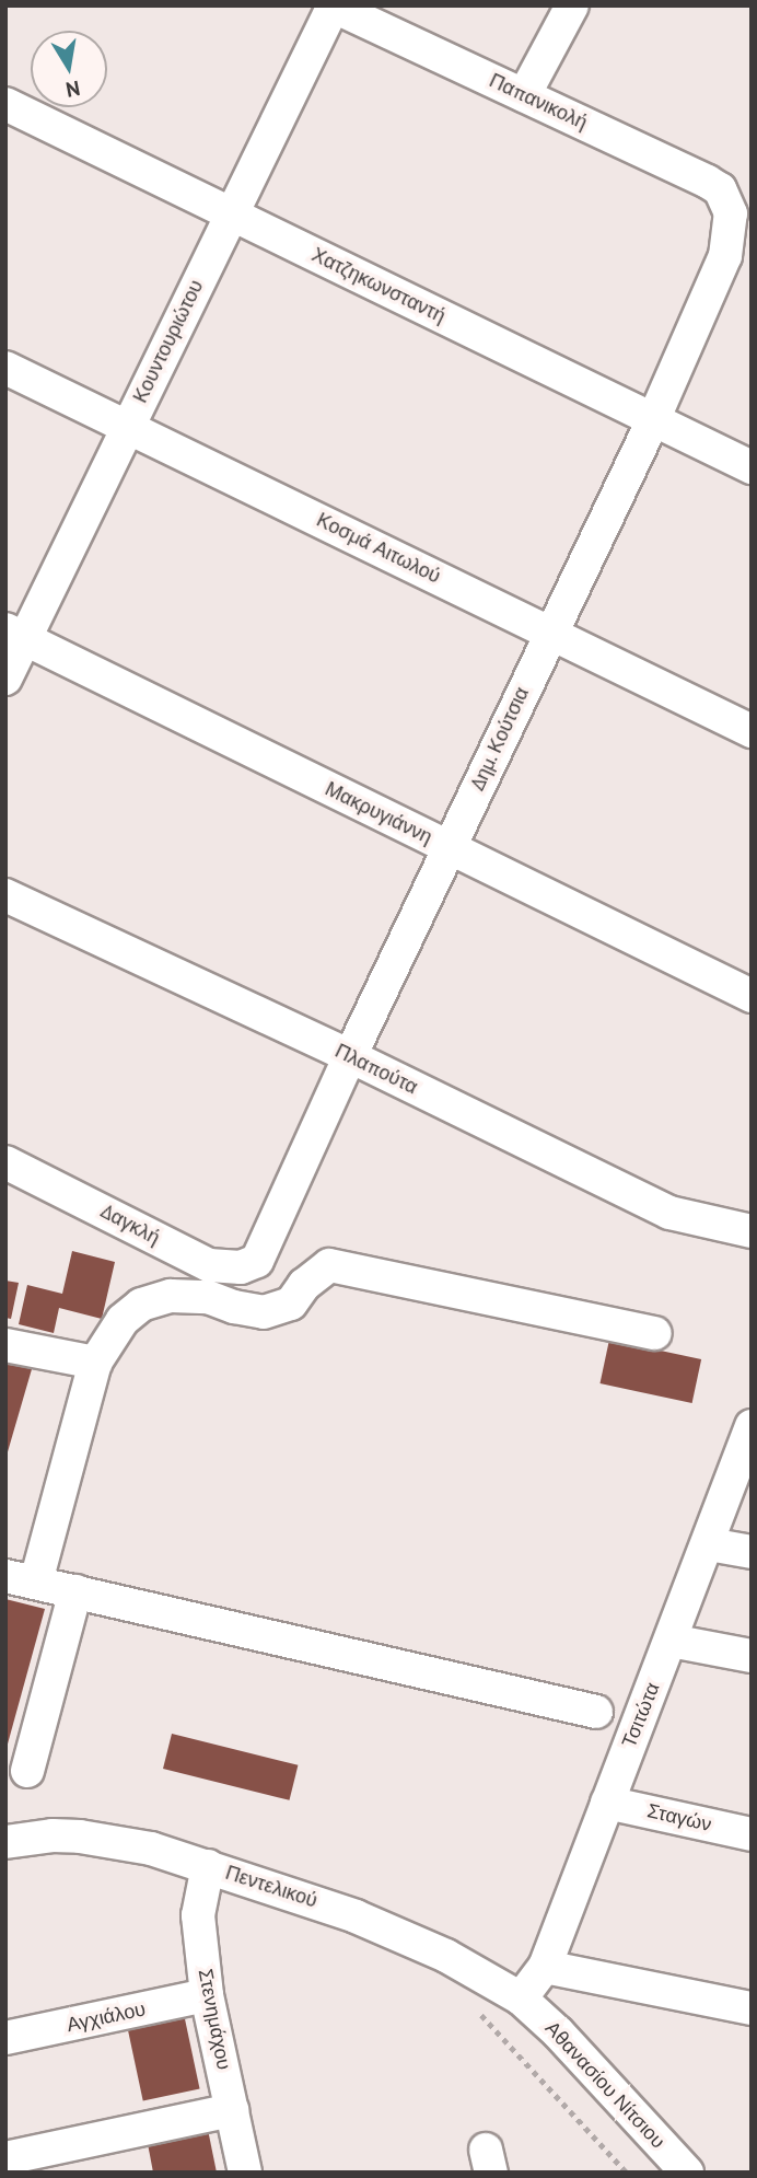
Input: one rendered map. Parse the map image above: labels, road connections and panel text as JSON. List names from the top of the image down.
{
  "streets": {
    "street": [
      "Παπανικολή",
      "Χατζηκωνσταντή",
      "Κουντουριώτου",
      "Κοσμά Αιτωλού",
      "Δημ. Κούτσια",
      "Μακρυγιάννη",
      "Πλαπούτα",
      "Δαγκλή",
      "Τσιτώτα",
      "Σταγών",
      "Πεντελικού",
      "Αγχιάλου",
      "Στενημάχου",
      "Αθανασίου Νίτσιου"
    ]
  },
  "crossings": [
    ["Παπανικολή", "Κουντουριώτου"],
    ["Παπανικολή", "Δημ. Κούτσια"],
    ["Χατζηκωνσταντή", "Κουντουριώτου"],
    ["Χατζηκωνσταντή", "Δημ. Κούτσια"],
    ["Κουντουριώτου", "Κοσμά Αιτωλού"],
    ["Κουντουριώτου", "Μακρυγιάννη"],
    ["Κοσμά Αιτωλού", "Δημ. Κούτσια"],
    ["Δημ. Κούτσια", "Μακρυγιάννη"],
    ["Δημ. Κούτσια", "Πλαπούτα"],
    ["Δημ. Κούτσια", "Δαγκλή"],
    ["Τσιτώτα", "Σταγών"],
    ["Τσιτώτα", "Πεντελικού"],
    ["Τσιτώτα", "Αθανασίου Νίτσιου"],
    ["Πεντελικού", "Στενημάχου"],
    ["Πεντελικού", "Αθανασίου Νίτσιου"],
    ["Αγχιάλου", "Στενημάχου"]
  ],
  "north": "bottom"
}
